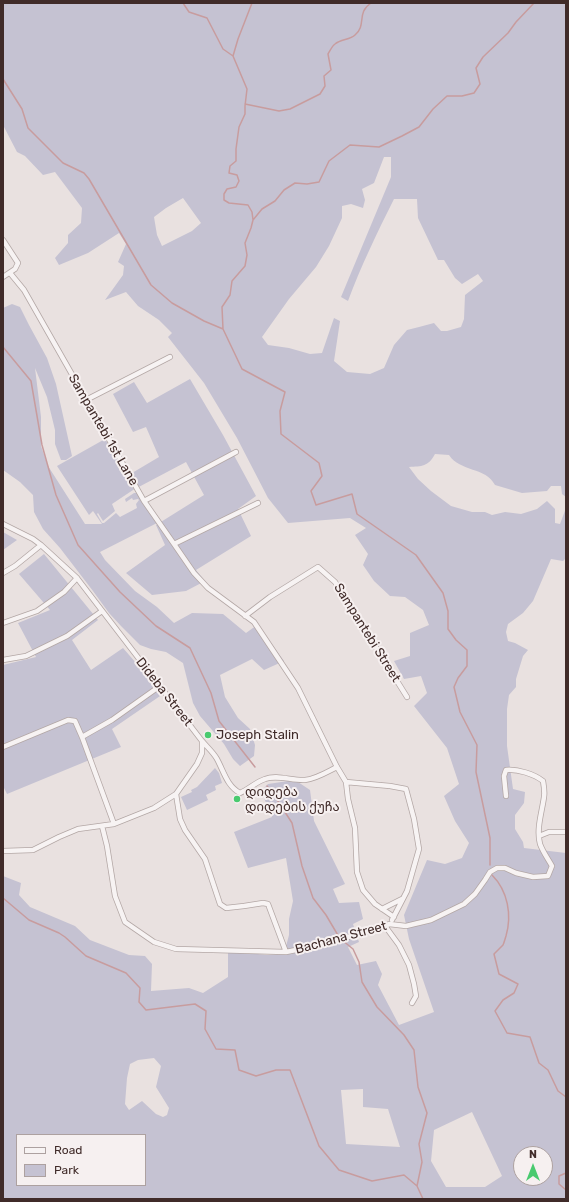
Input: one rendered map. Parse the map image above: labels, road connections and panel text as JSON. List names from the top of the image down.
{
  "streets": {
    "street": [
      "Sampantebi 1st Lane",
      "Sampantebi Street",
      "Dideba Street",
      "Bachana Street"
    ]
  },
  "crossings": [
    ["Sampantebi 1st Lane", "Sampantebi Street"]
  ],
  "places": ["Joseph Stalin", "დიდება დიდების ქუჩა"],
  "legend": ["Road", "Park"],
  "north": "top"
}
